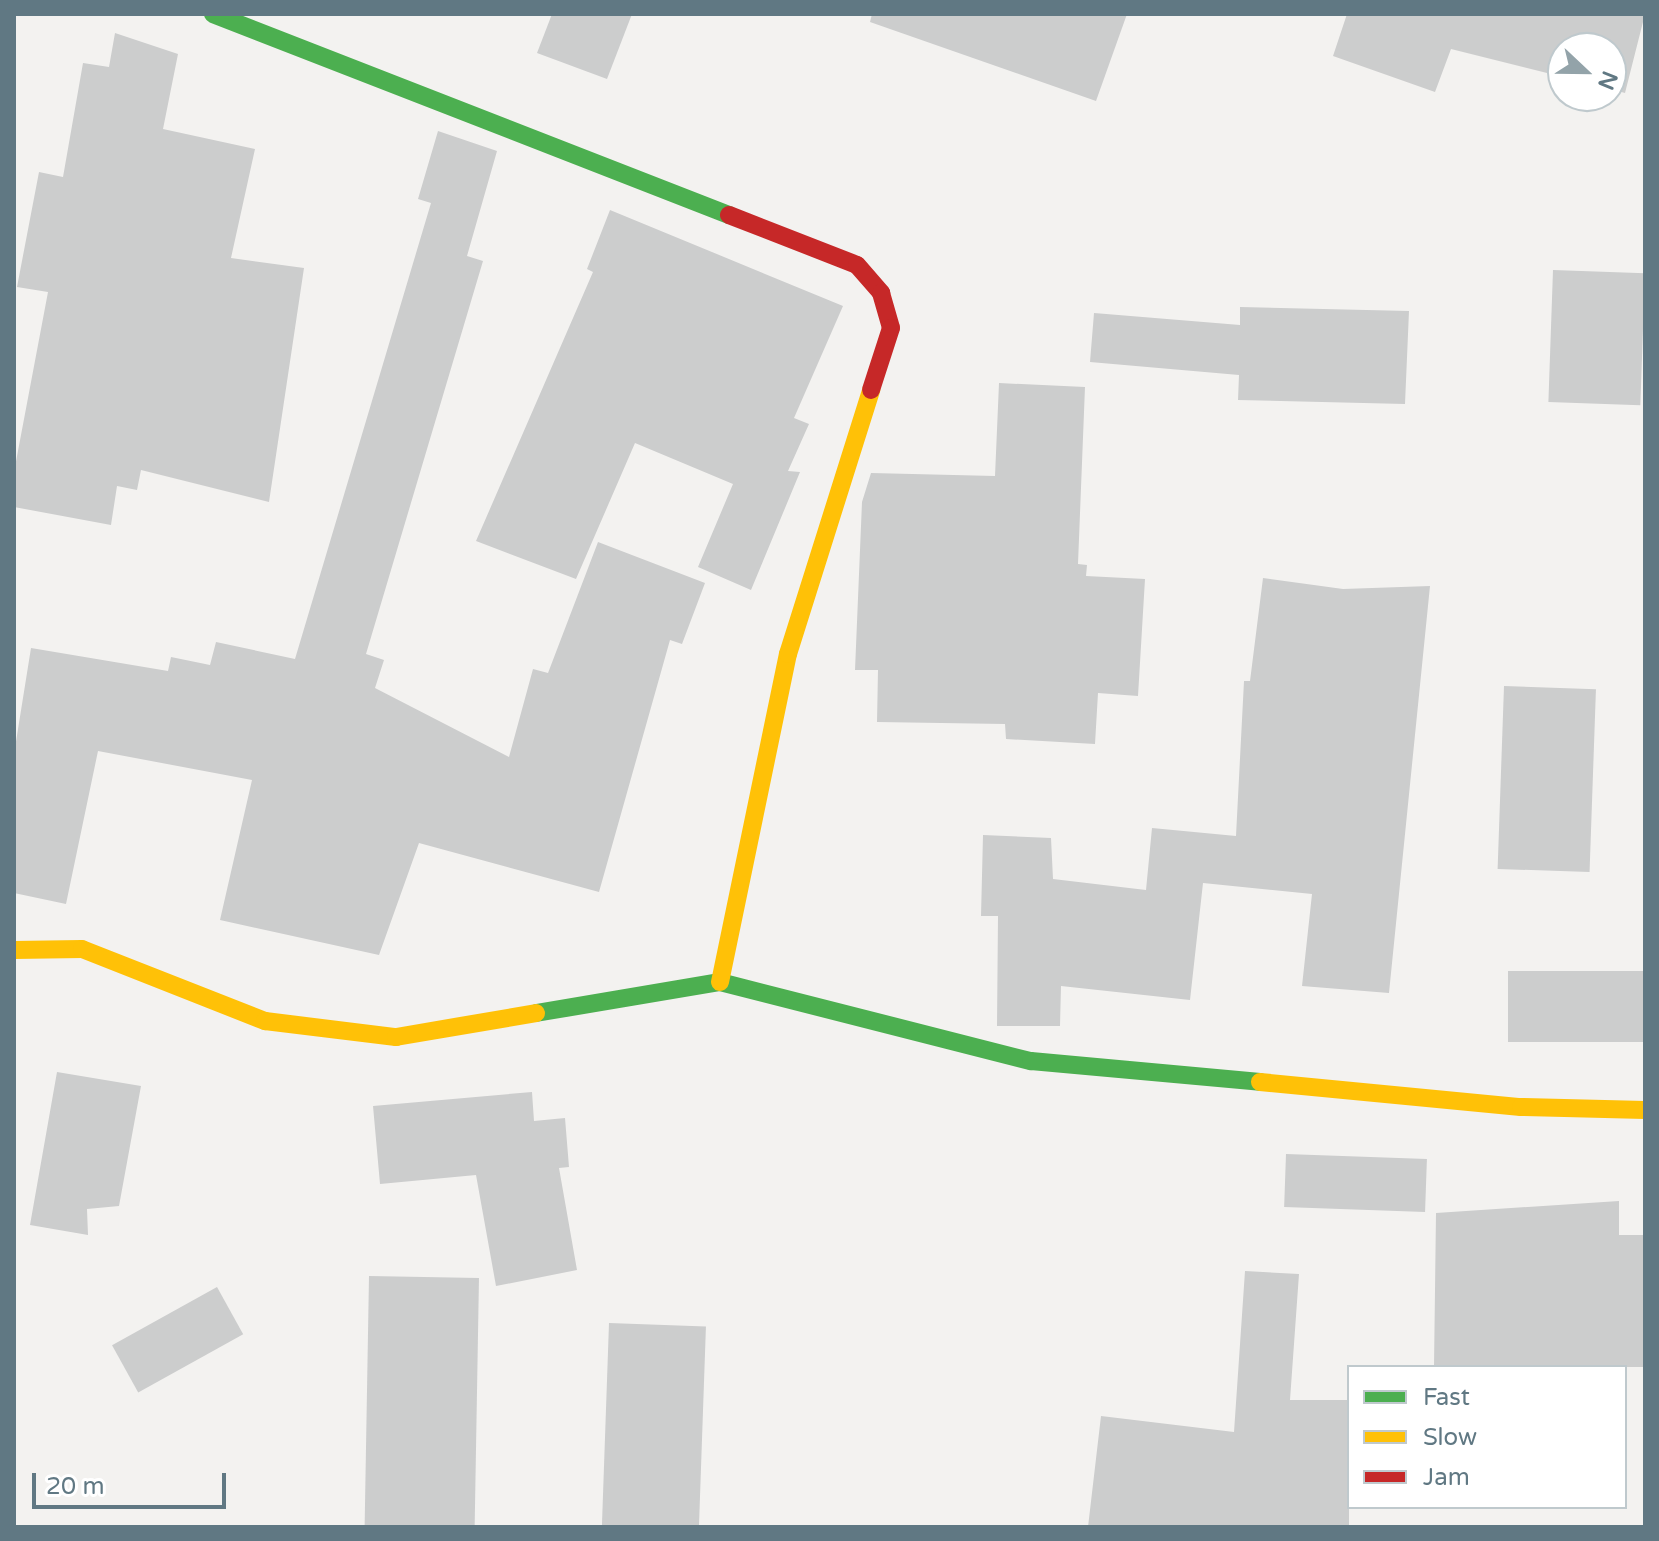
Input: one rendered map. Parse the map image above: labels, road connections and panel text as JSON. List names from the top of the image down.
{
  "legend": ["Fast", "Slow", "Jam"],
  "scale_bar": "20 m",
  "north": "right"
}
